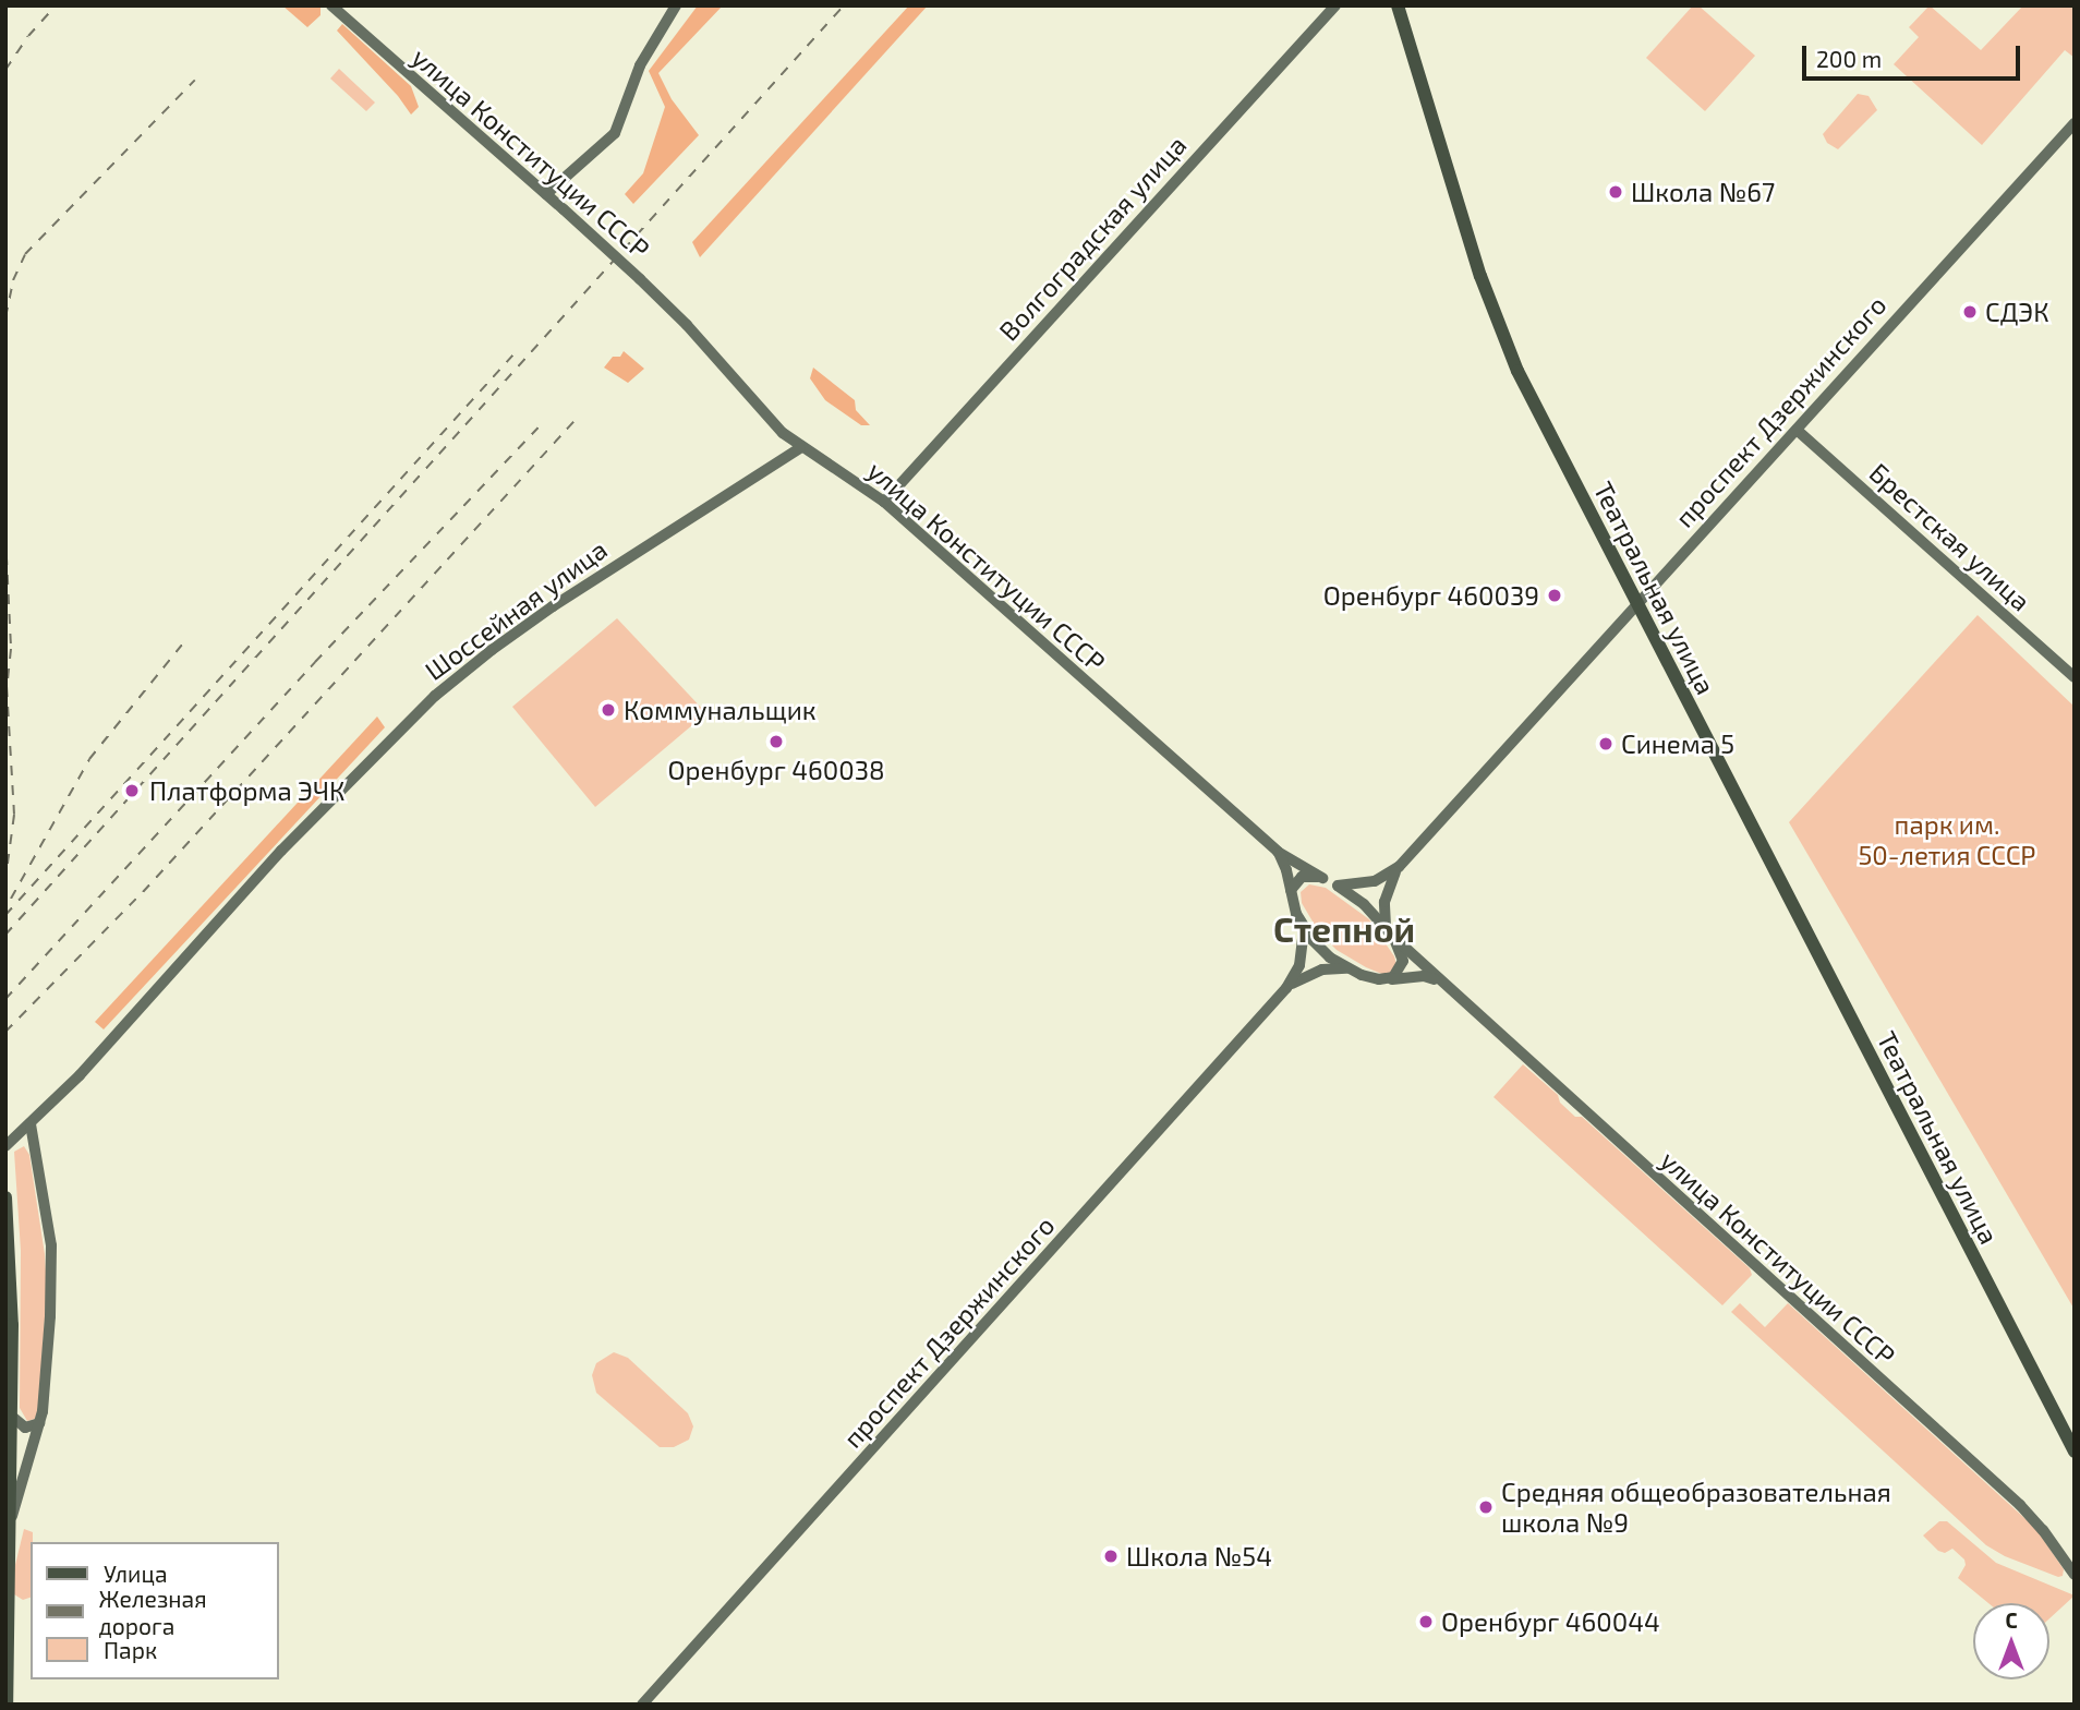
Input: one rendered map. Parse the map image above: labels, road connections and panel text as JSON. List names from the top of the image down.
{
  "streets": {
    "main road": [
      "улица Конституции СССР",
      "Волгоградская улица",
      "проспект Дзержинского",
      "Брестская улица",
      "Театральная улица",
      "Шоссейная улица"
    ]
  },
  "crossings": [
    ["улица Конституции СССР", "Волгоградская улица"],
    ["улица Конституции СССР", "проспект Дзержинского"],
    ["улица Конституции СССР", "Шоссейная улица"],
    ["проспект Дзержинского", "Брестская улица"],
    ["проспект Дзержинского", "Театральная улица"]
  ],
  "districts": ["Степной"],
  "parks": ["парк им. 50-летия СССР"],
  "places": [
    "Школа №67",
    "СДЭК",
    "Оренбург 460039",
    "Коммунальщик",
    "Оренбург 460038",
    "Синема 5",
    "Платформа ЭЧК",
    "Средняя общеобразовательная школа №9",
    "Школа №54",
    "Оренбург 460044"
  ],
  "legend": ["Улица", "Железная дорога", "Парк"],
  "scale_bar": "200 m",
  "north": "top"
}
